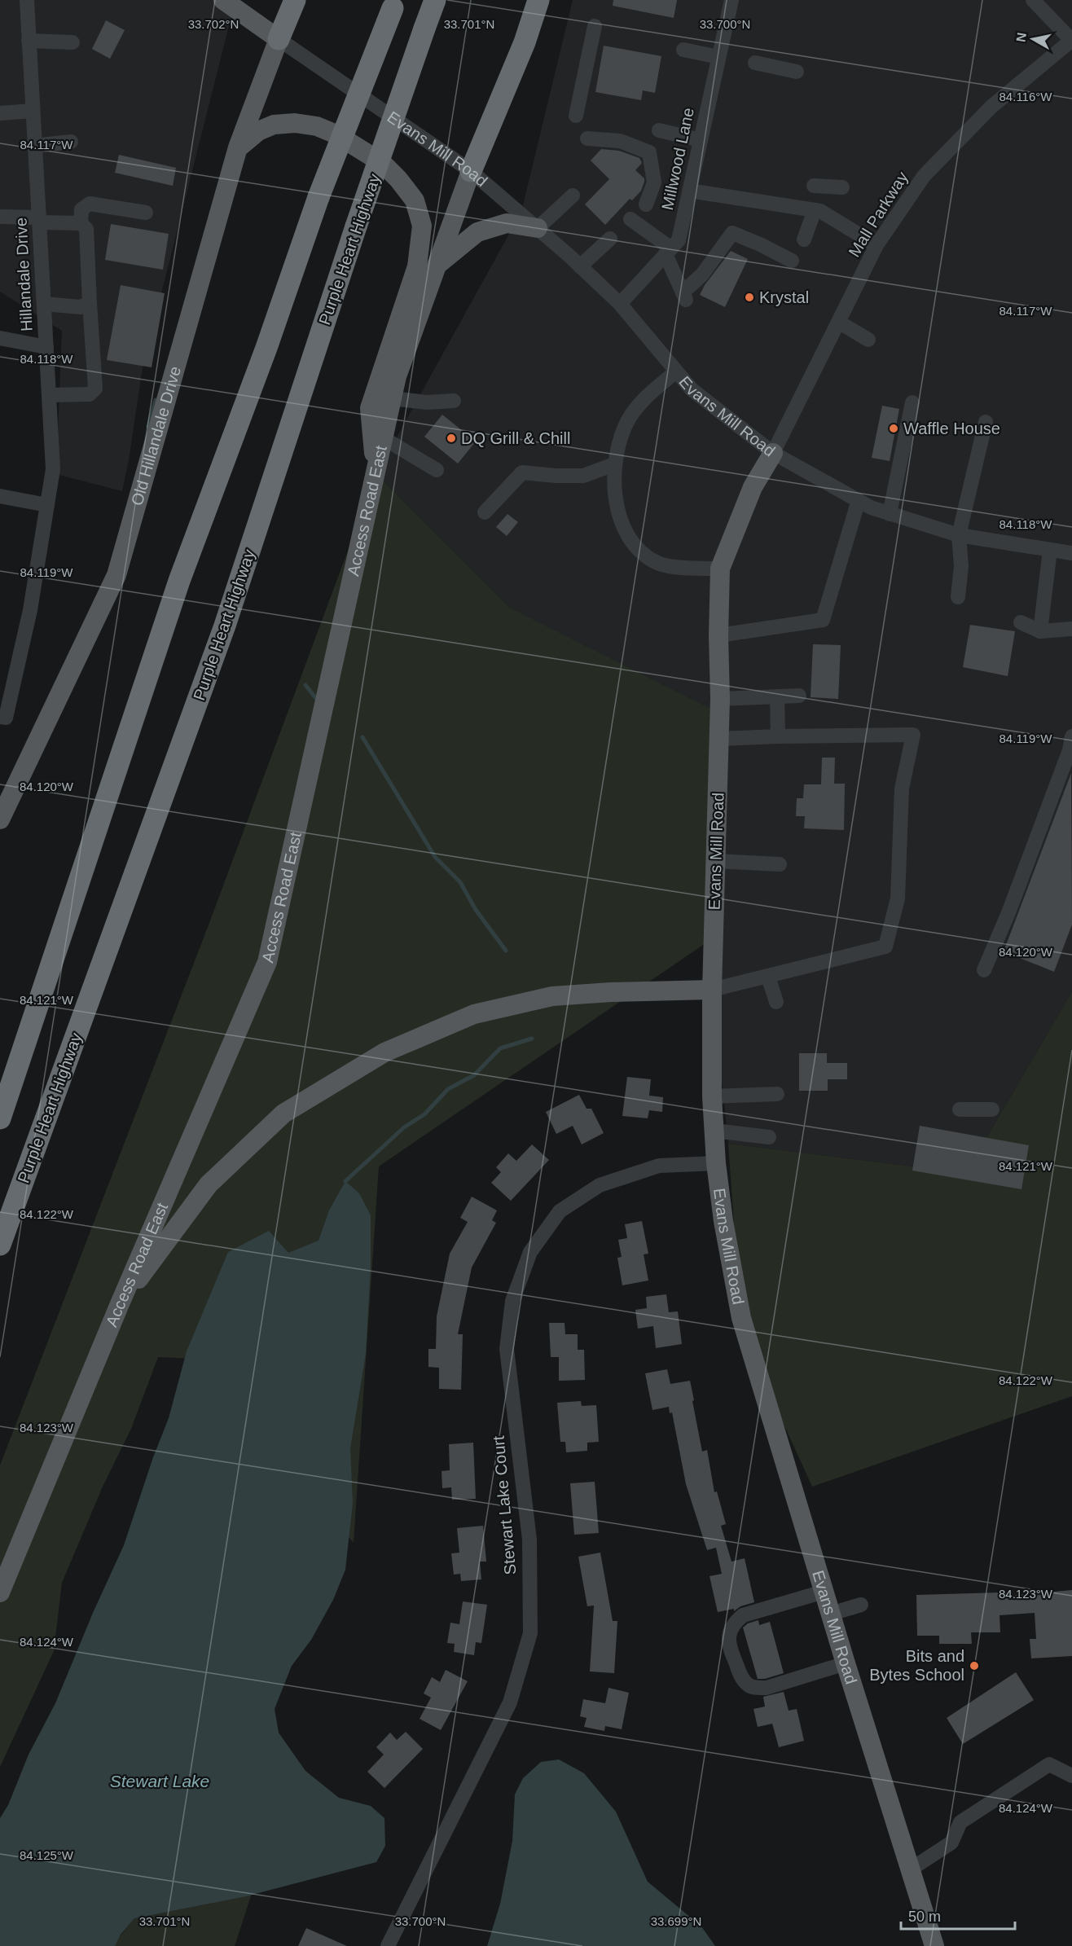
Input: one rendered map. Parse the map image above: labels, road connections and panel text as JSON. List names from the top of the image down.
{
  "streets": {
    "highway": ["Purple Heart Highway"],
    "main road": ["Evans Mill Road", "Old Hillandale Drive", "Access Road East"],
    "street": [
      "Millwood Lane",
      "Mall Parkway",
      "Hillandale Drive",
      "Stewart Lake Court"
    ]
  },
  "crossings": [
    ["Evans Mill Road", "Millwood Lane"],
    ["Evans Mill Road", "Mall Parkway"],
    ["Evans Mill Road", "Old Hillandale Drive"],
    ["Evans Mill Road", "Access Road East"],
    ["Evans Mill Road", "Stewart Lake Court"]
  ],
  "water": ["Stewart Lake"],
  "places": [
    "Krystal",
    "Waffle House",
    "DQ Grill & Chill",
    "Bits and Bytes School"
  ],
  "scale_bar": "50 m",
  "north": "left",
  "coordinates": [
    "33.702°N",
    "33.701°N",
    "33.700°N",
    "84.116°W",
    "84.117°W",
    "84.118°W",
    "84.119°W",
    "84.120°W",
    "84.121°W",
    "84.122°W",
    "84.123°W",
    "84.124°W",
    "84.125°W",
    "33.699°N"
  ]
}
